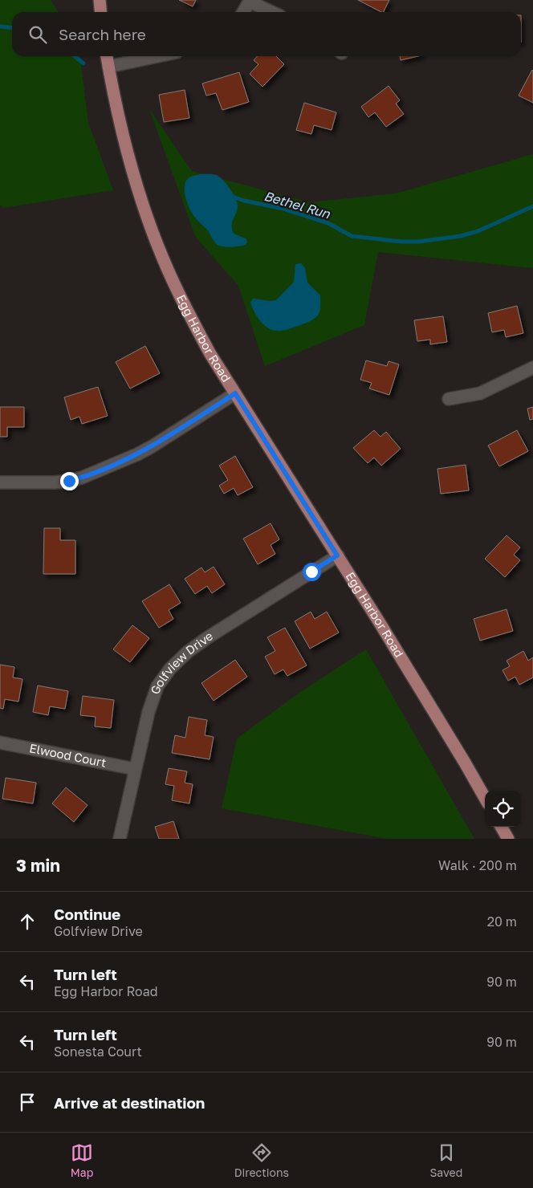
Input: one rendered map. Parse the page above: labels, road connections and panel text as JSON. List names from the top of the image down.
{
  "streets": {
    "main road": ["Egg Harbor Road"],
    "street": ["Golfview Drive", "Elwood Court"]
  },
  "crossings": [
    ["Egg Harbor Road", "Golfview Drive"],
    ["Golfview Drive", "Elwood Court"]
  ],
  "water": ["Bethel Run"],
  "page": {
    "search": "Search here",
    "heading": ["3 min", "Walk · 200 m"],
    "list": [
      ["Continue", "Golfview Drive", "20 m"],
      ["Turn left", "Egg Harbor Road", "90 m"],
      ["Turn left", "Sonesta Court", "90 m"],
      "Arrive at destination"
    ],
    "nav": ["Map", "Directions", "Saved"]
  }
}
